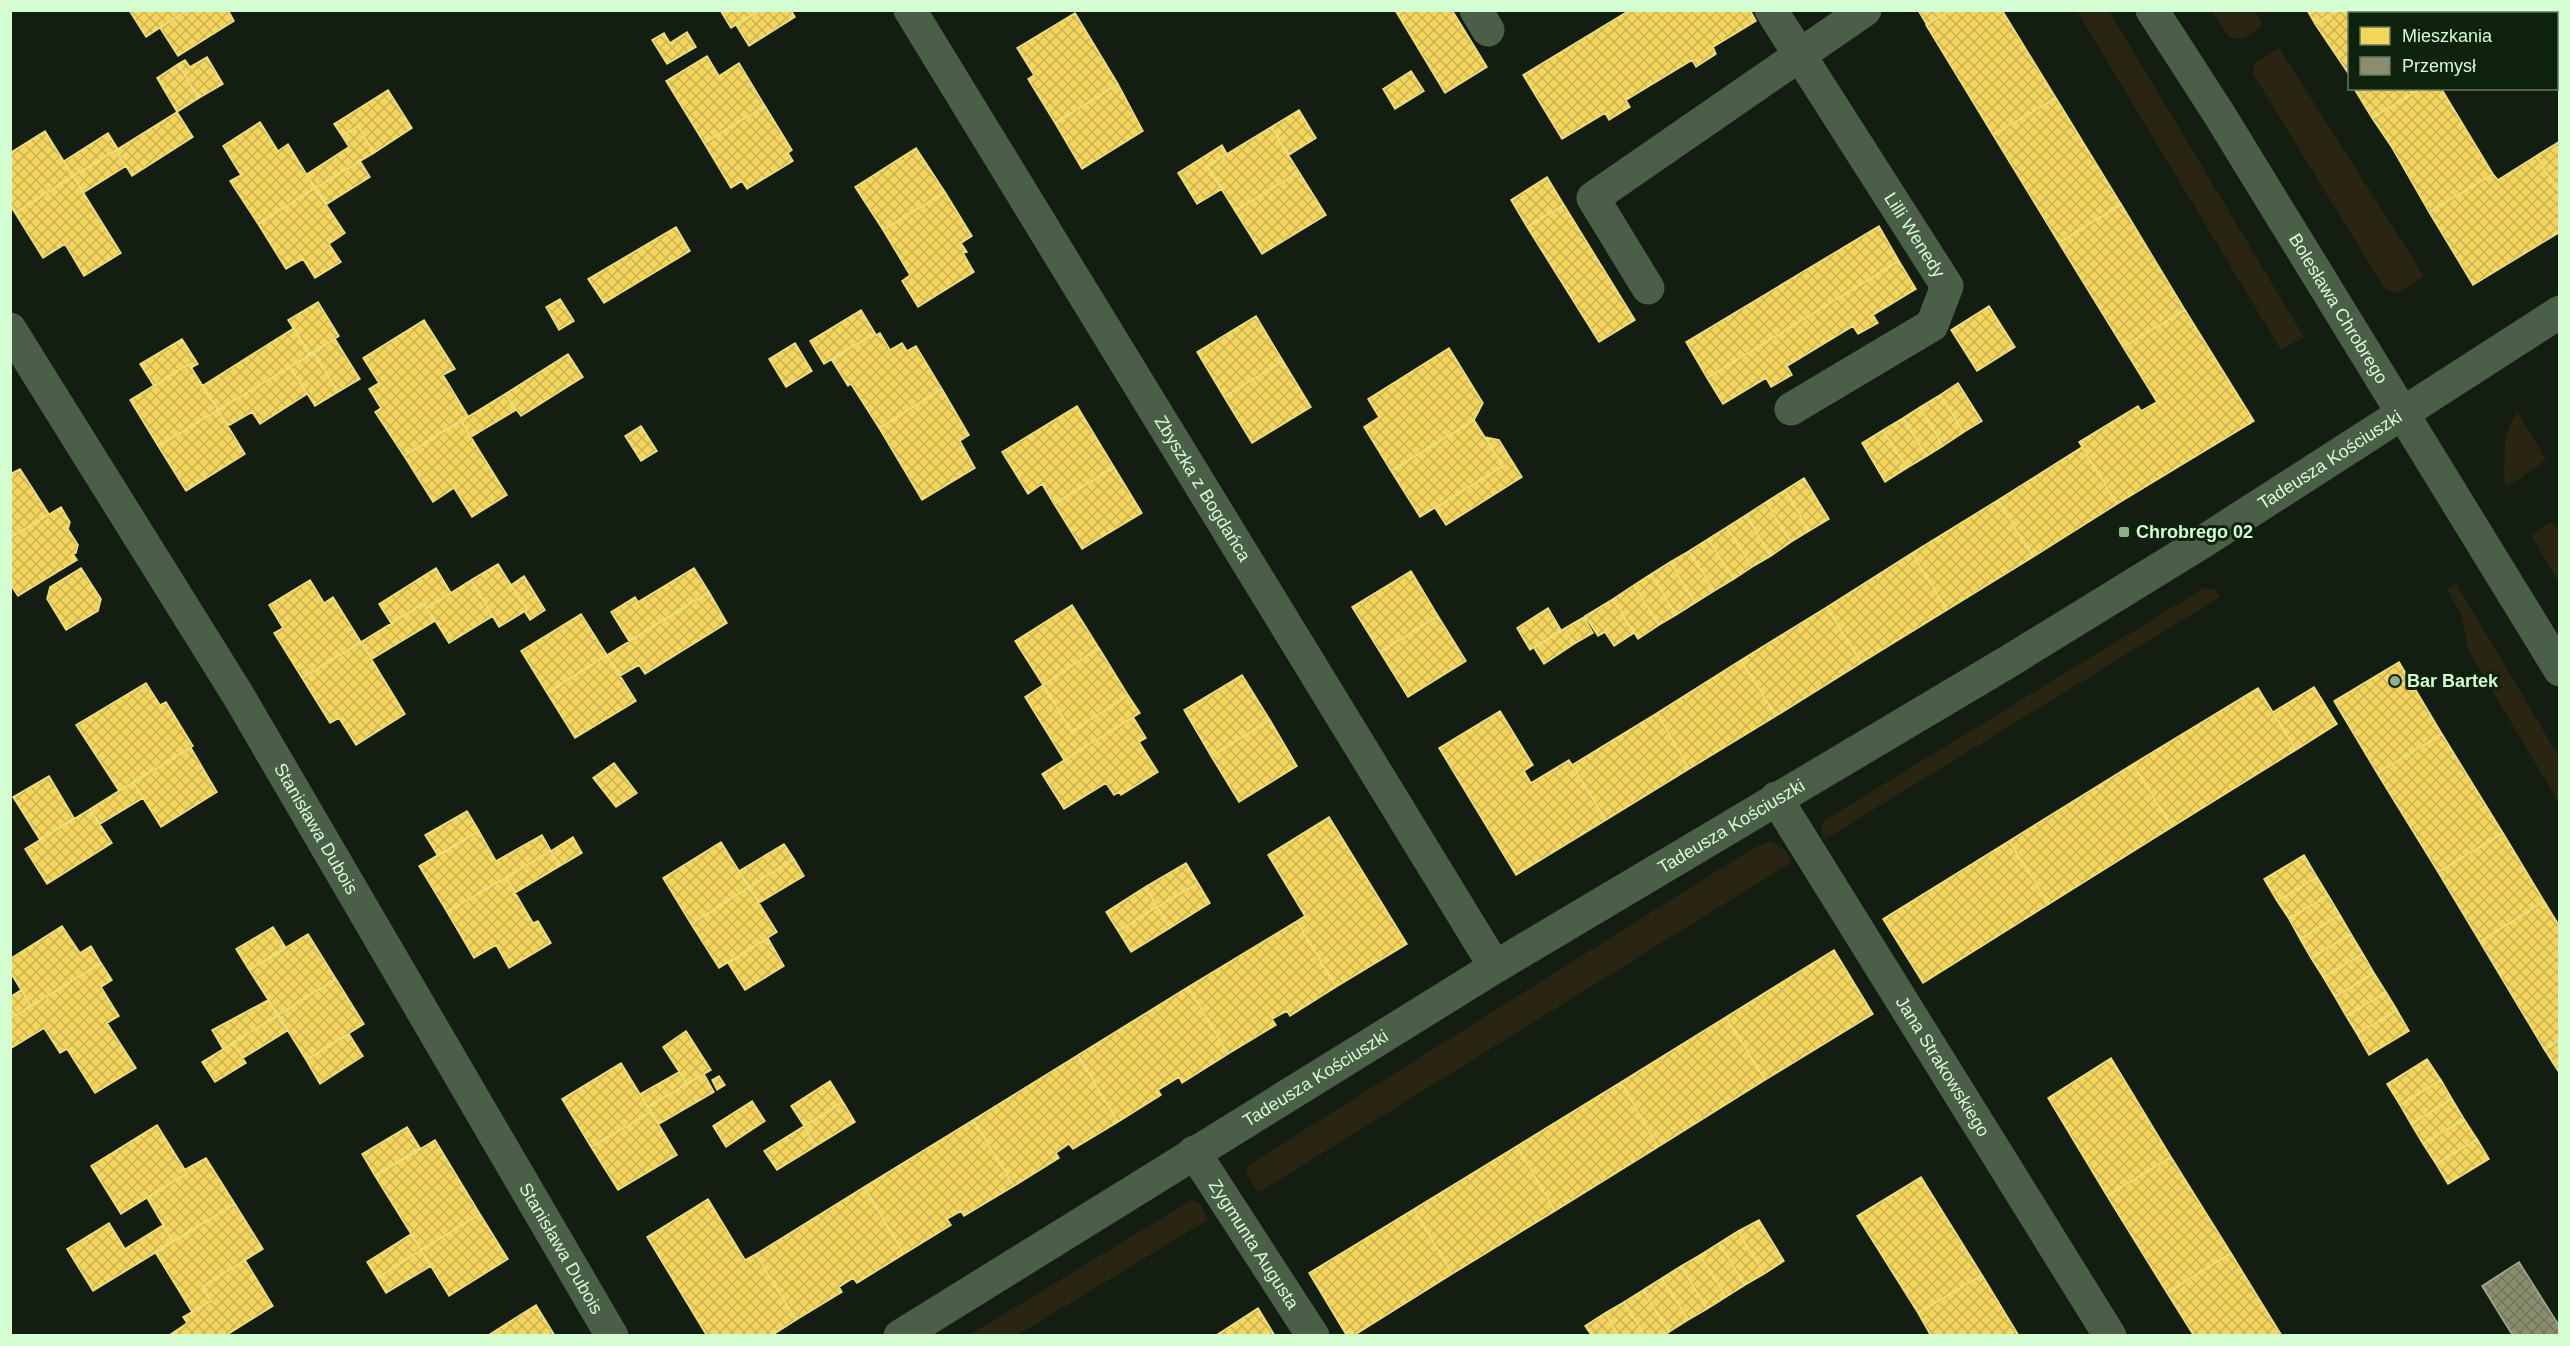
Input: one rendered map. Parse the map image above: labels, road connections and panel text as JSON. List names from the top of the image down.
{
  "streets": {
    "street": [
      "Lilli Wenedy",
      "Bolesława Chrobrego",
      "Tadeusza Kościuszki",
      "Zbyszka z Bogdańca",
      "Stanisława Dubois",
      "Jana Strakowskiego",
      "Zygmunta Augusta"
    ]
  },
  "crossings": [
    ["Bolesława Chrobrego", "Tadeusza Kościuszki"],
    ["Tadeusza Kościuszki", "Zbyszka z Bogdańca"],
    ["Tadeusza Kościuszki", "Jana Strakowskiego"],
    ["Tadeusza Kościuszki", "Zygmunta Augusta"]
  ],
  "places": {
    "transit": ["Chrobrego 02"],
    "other": ["Bar Bartek"]
  },
  "legend": ["Mieszkania", "Przemysł"]
}
